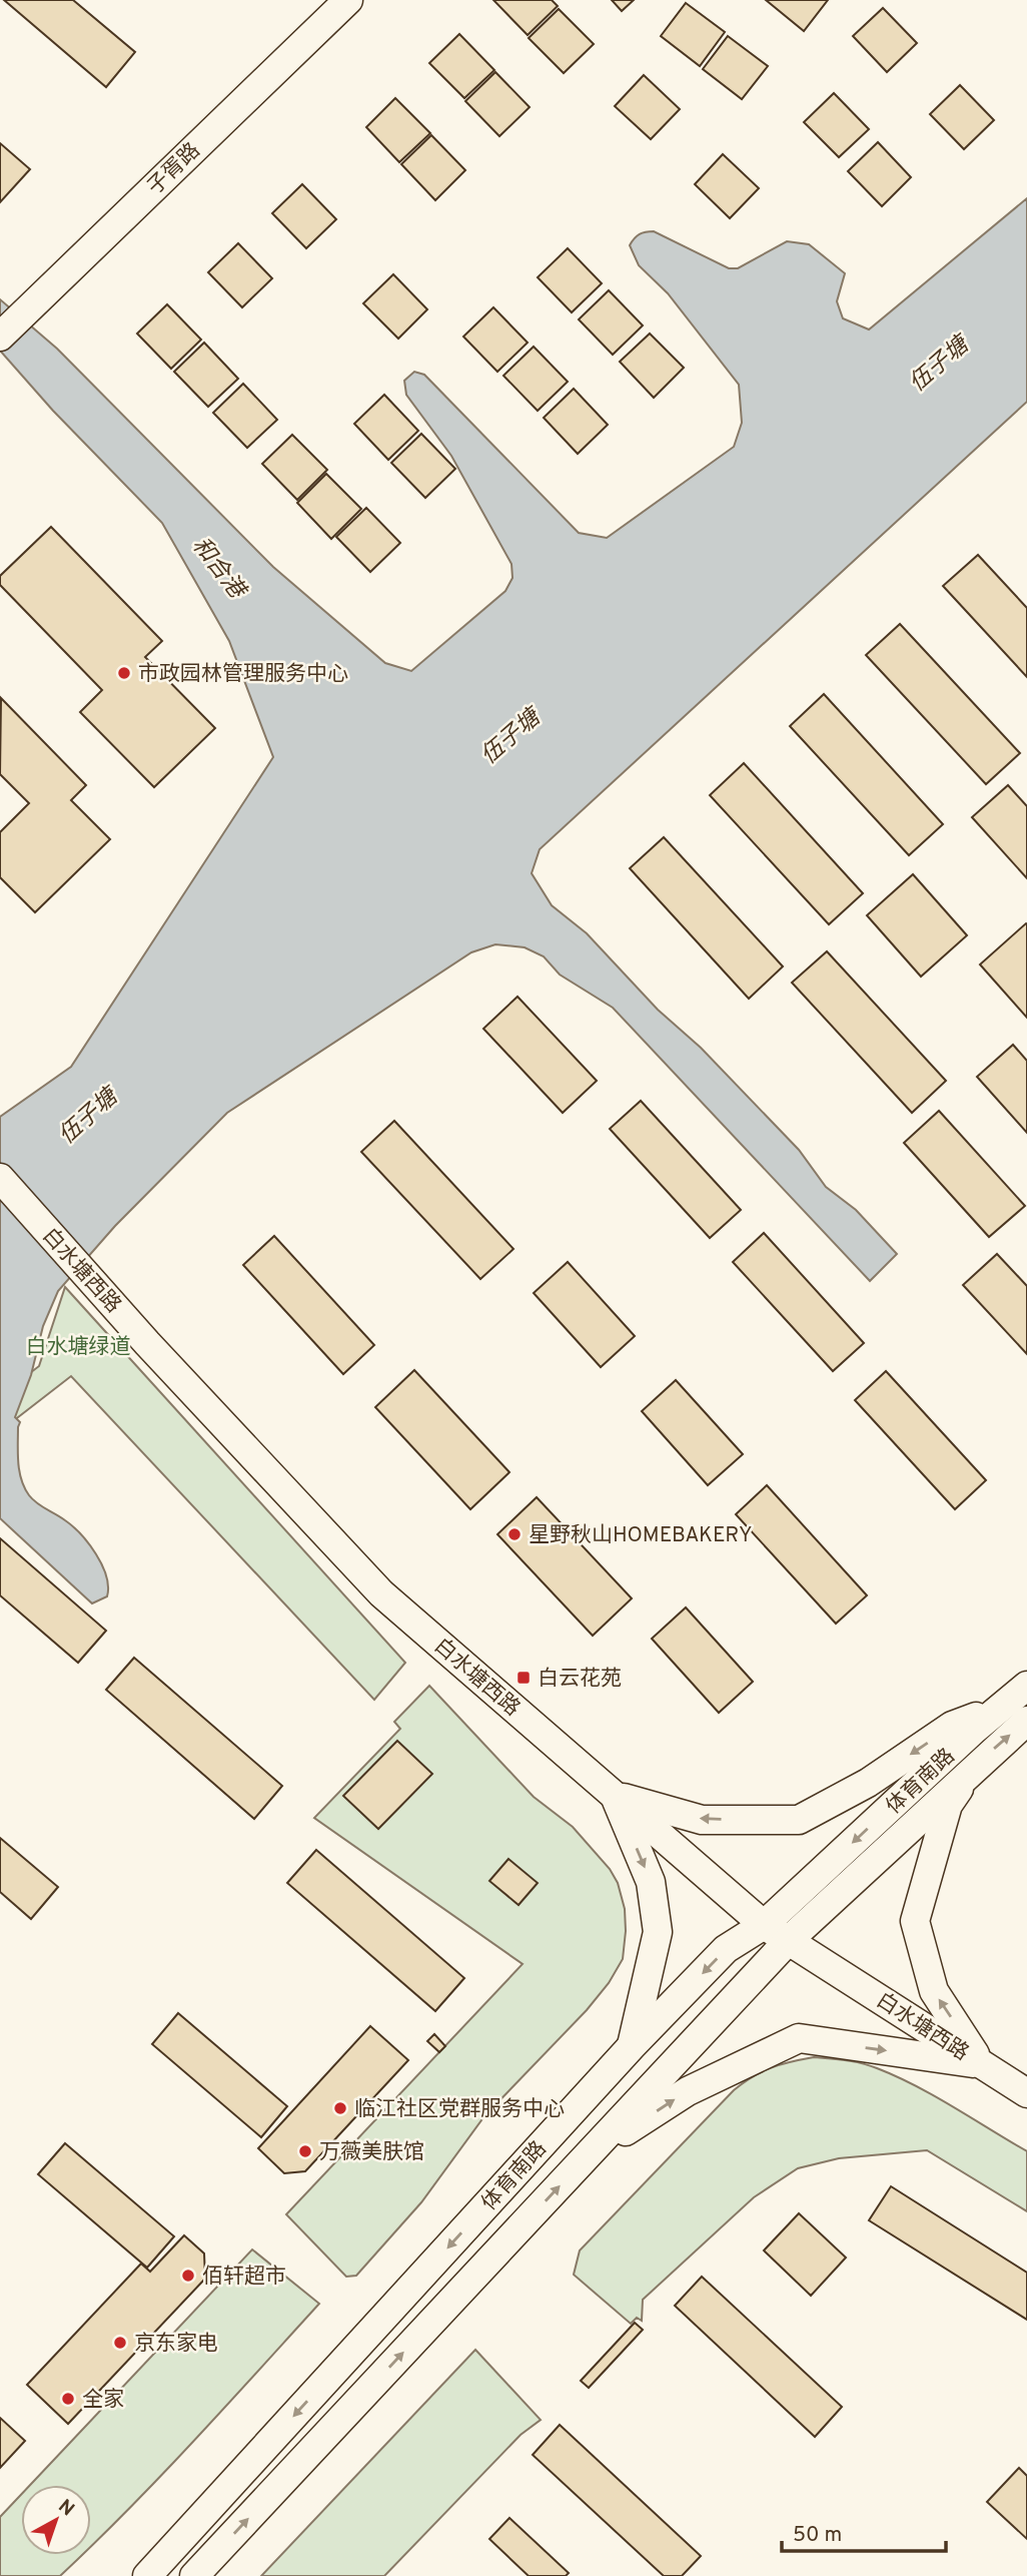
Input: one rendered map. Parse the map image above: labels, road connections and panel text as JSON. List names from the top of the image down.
{
  "streets": {
    "street": ["子胥路", "白水塘西路", "体育南路"]
  },
  "crossings": [
    ["白水塘西路", "体育南路"]
  ],
  "water": ["伍子塘", "和合港"],
  "parks": ["白水塘绿道"],
  "places": {
    "other": [
      "市政园林管理服务中心",
      "星野秋山HOMEBAKERY",
      "临江社区党群服务中心",
      "万薇美肤馆",
      "佰轩超市",
      "京东家电",
      "全家"
    ],
    "transit": ["白云花苑"]
  },
  "scale_bar": "50 m",
  "north": "top right"
}
